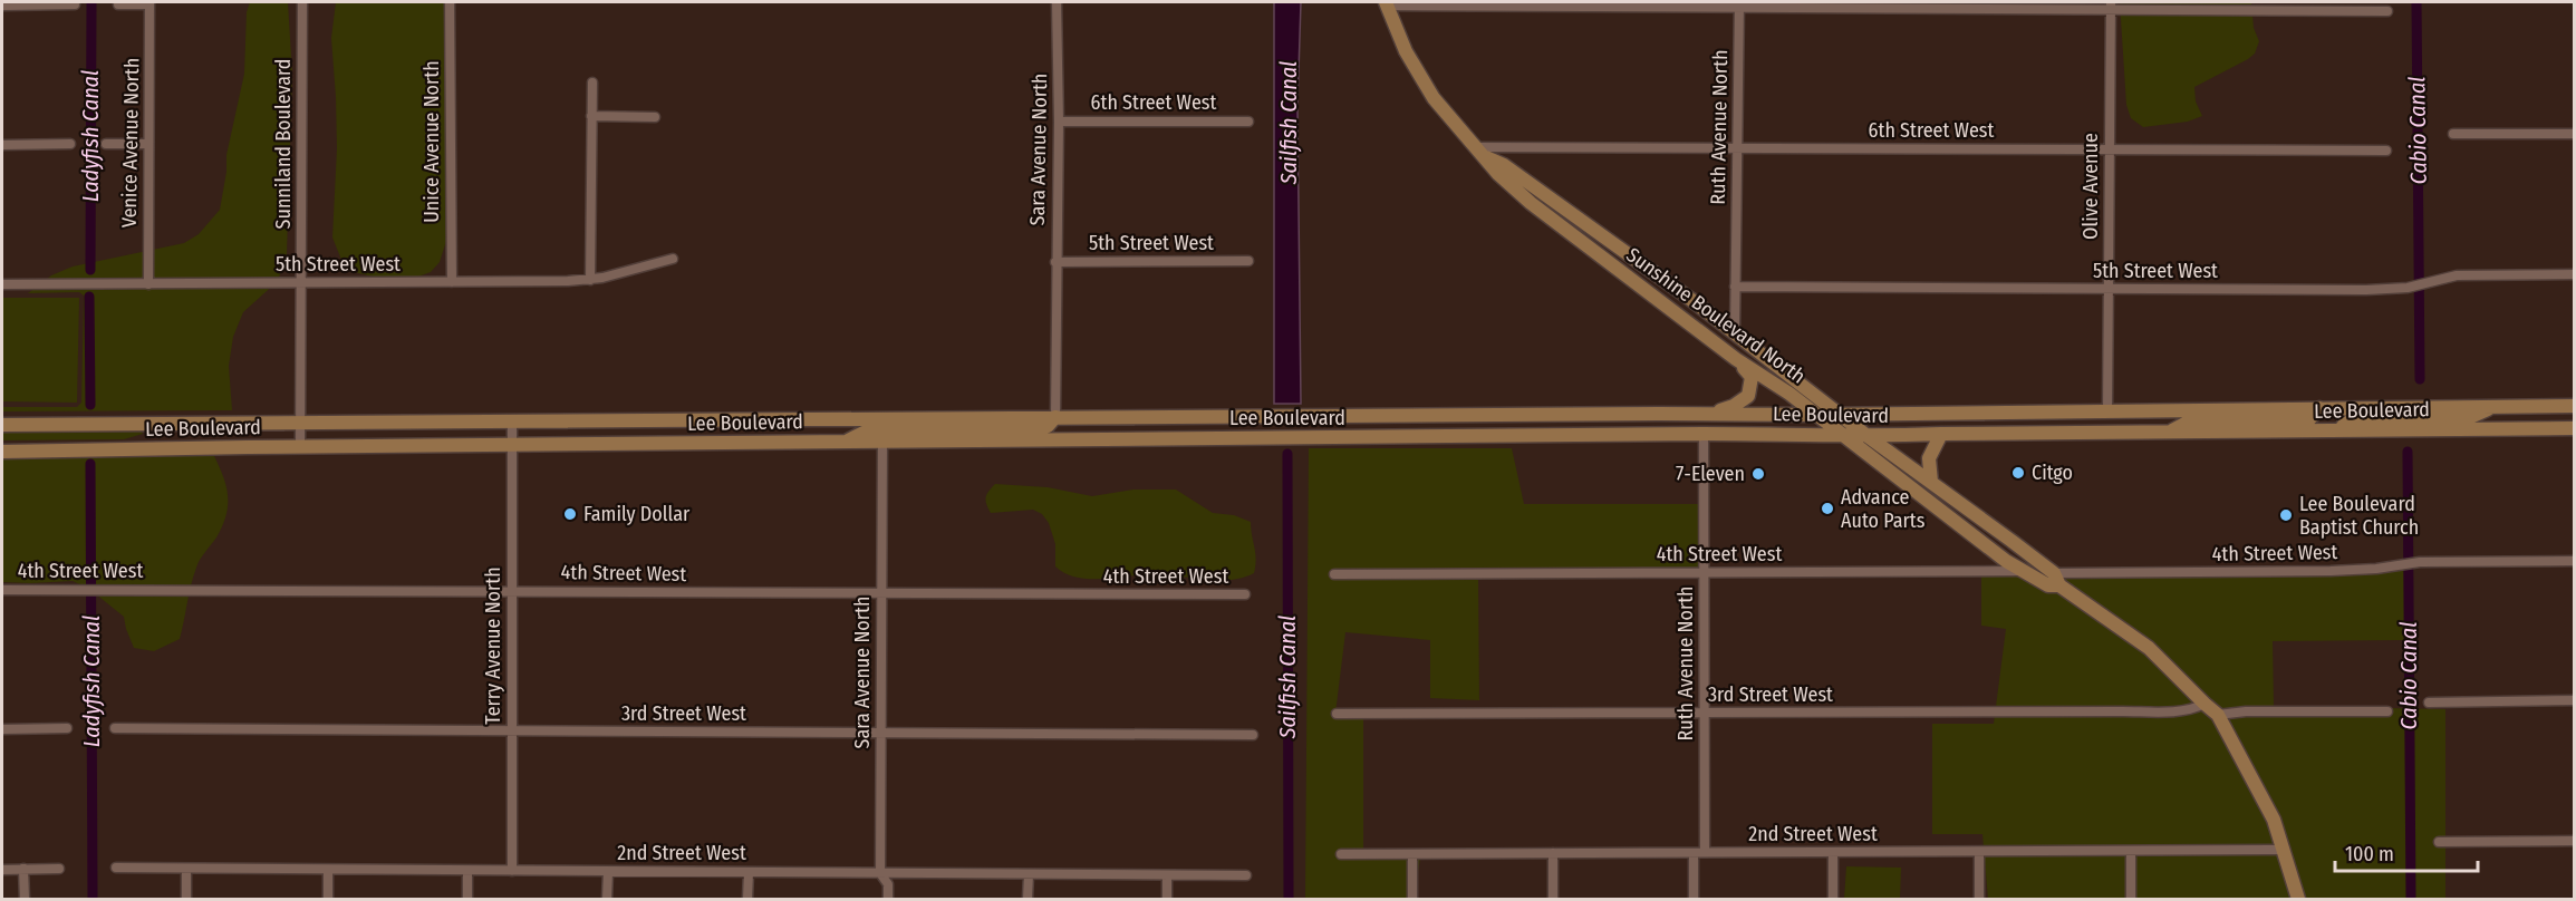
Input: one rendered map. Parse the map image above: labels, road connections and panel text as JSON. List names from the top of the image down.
{
  "streets": {
    "main road": ["Sunshine Boulevard North", "Lee Boulevard"],
    "street": [
      "6th Street West",
      "Ruth Avenue North",
      "Unice Avenue North",
      "Venice Avenue North",
      "Sunniland Boulevard",
      "Sara Avenue North",
      "Olive Avenue",
      "5th Street West",
      "4th Street West",
      "Terry Avenue North",
      "3rd Street West",
      "2nd Street West"
    ]
  },
  "crossings": [
    ["6th Street West", "Ruth Avenue North"],
    ["6th Street West", "Sara Avenue North"],
    ["6th Street West", "Olive Avenue"],
    ["6th Street West", "Sunshine Boulevard North"],
    ["Ruth Avenue North", "5th Street West"],
    ["Ruth Avenue North", "Sunshine Boulevard North"],
    ["Ruth Avenue North", "Lee Boulevard"],
    ["Ruth Avenue North", "4th Street West"],
    ["Ruth Avenue North", "3rd Street West"],
    ["Ruth Avenue North", "2nd Street West"],
    ["Unice Avenue North", "5th Street West"],
    ["Venice Avenue North", "5th Street West"],
    ["Sunniland Boulevard", "5th Street West"],
    ["Sunniland Boulevard", "Lee Boulevard"],
    ["Sara Avenue North", "5th Street West"],
    ["Sara Avenue North", "Lee Boulevard"],
    ["Sara Avenue North", "4th Street West"],
    ["Sara Avenue North", "3rd Street West"],
    ["Sara Avenue North", "2nd Street West"],
    ["Olive Avenue", "5th Street West"],
    ["Olive Avenue", "Lee Boulevard"],
    ["Sunshine Boulevard North", "Lee Boulevard"],
    ["Sunshine Boulevard North", "4th Street West"],
    ["Sunshine Boulevard North", "3rd Street West"],
    ["Sunshine Boulevard North", "2nd Street West"],
    ["Lee Boulevard", "Terry Avenue North"],
    ["4th Street West", "Terry Avenue North"],
    ["Terry Avenue North", "3rd Street West"],
    ["Terry Avenue North", "2nd Street West"]
  ],
  "water": ["Sailfish Canal", "Cabio Canal", "Ladyfish Canal"],
  "places": [
    "Citgo",
    "7-Eleven",
    "Advance Auto Parts",
    "Family Dollar",
    "Lee Boulevard Baptist Church"
  ],
  "scale_bar": "100 m"
}
